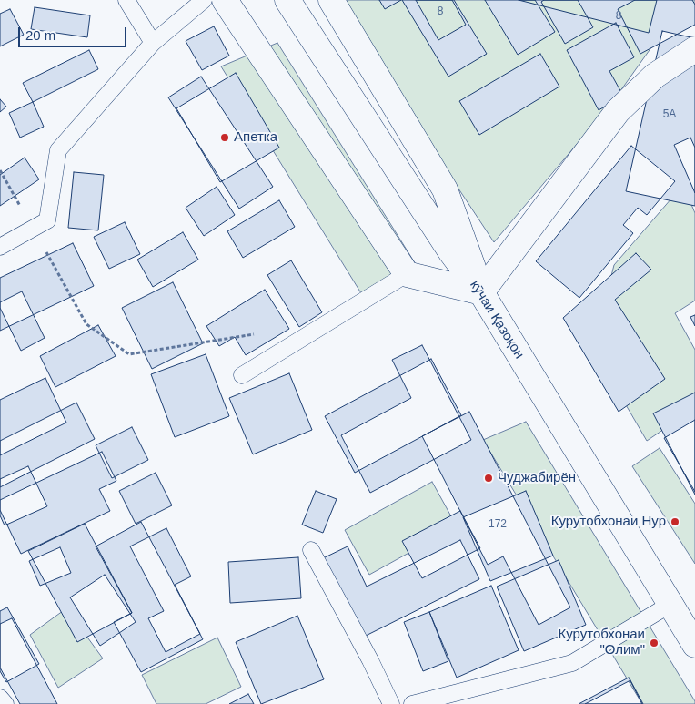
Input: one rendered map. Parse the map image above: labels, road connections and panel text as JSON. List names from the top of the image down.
{
  "streets": {
    "street": ["кӯчаи Қазоқон"]
  },
  "places": [
    "Апетка",
    "Чуджабирён",
    "Курутобхонаи Нур",
    "Курутобхонаи \"Олим\""
  ],
  "house_numbers": [
    "8",
    "8",
    "5А",
    "172"
  ],
  "scale_bar": "20 m"
}
